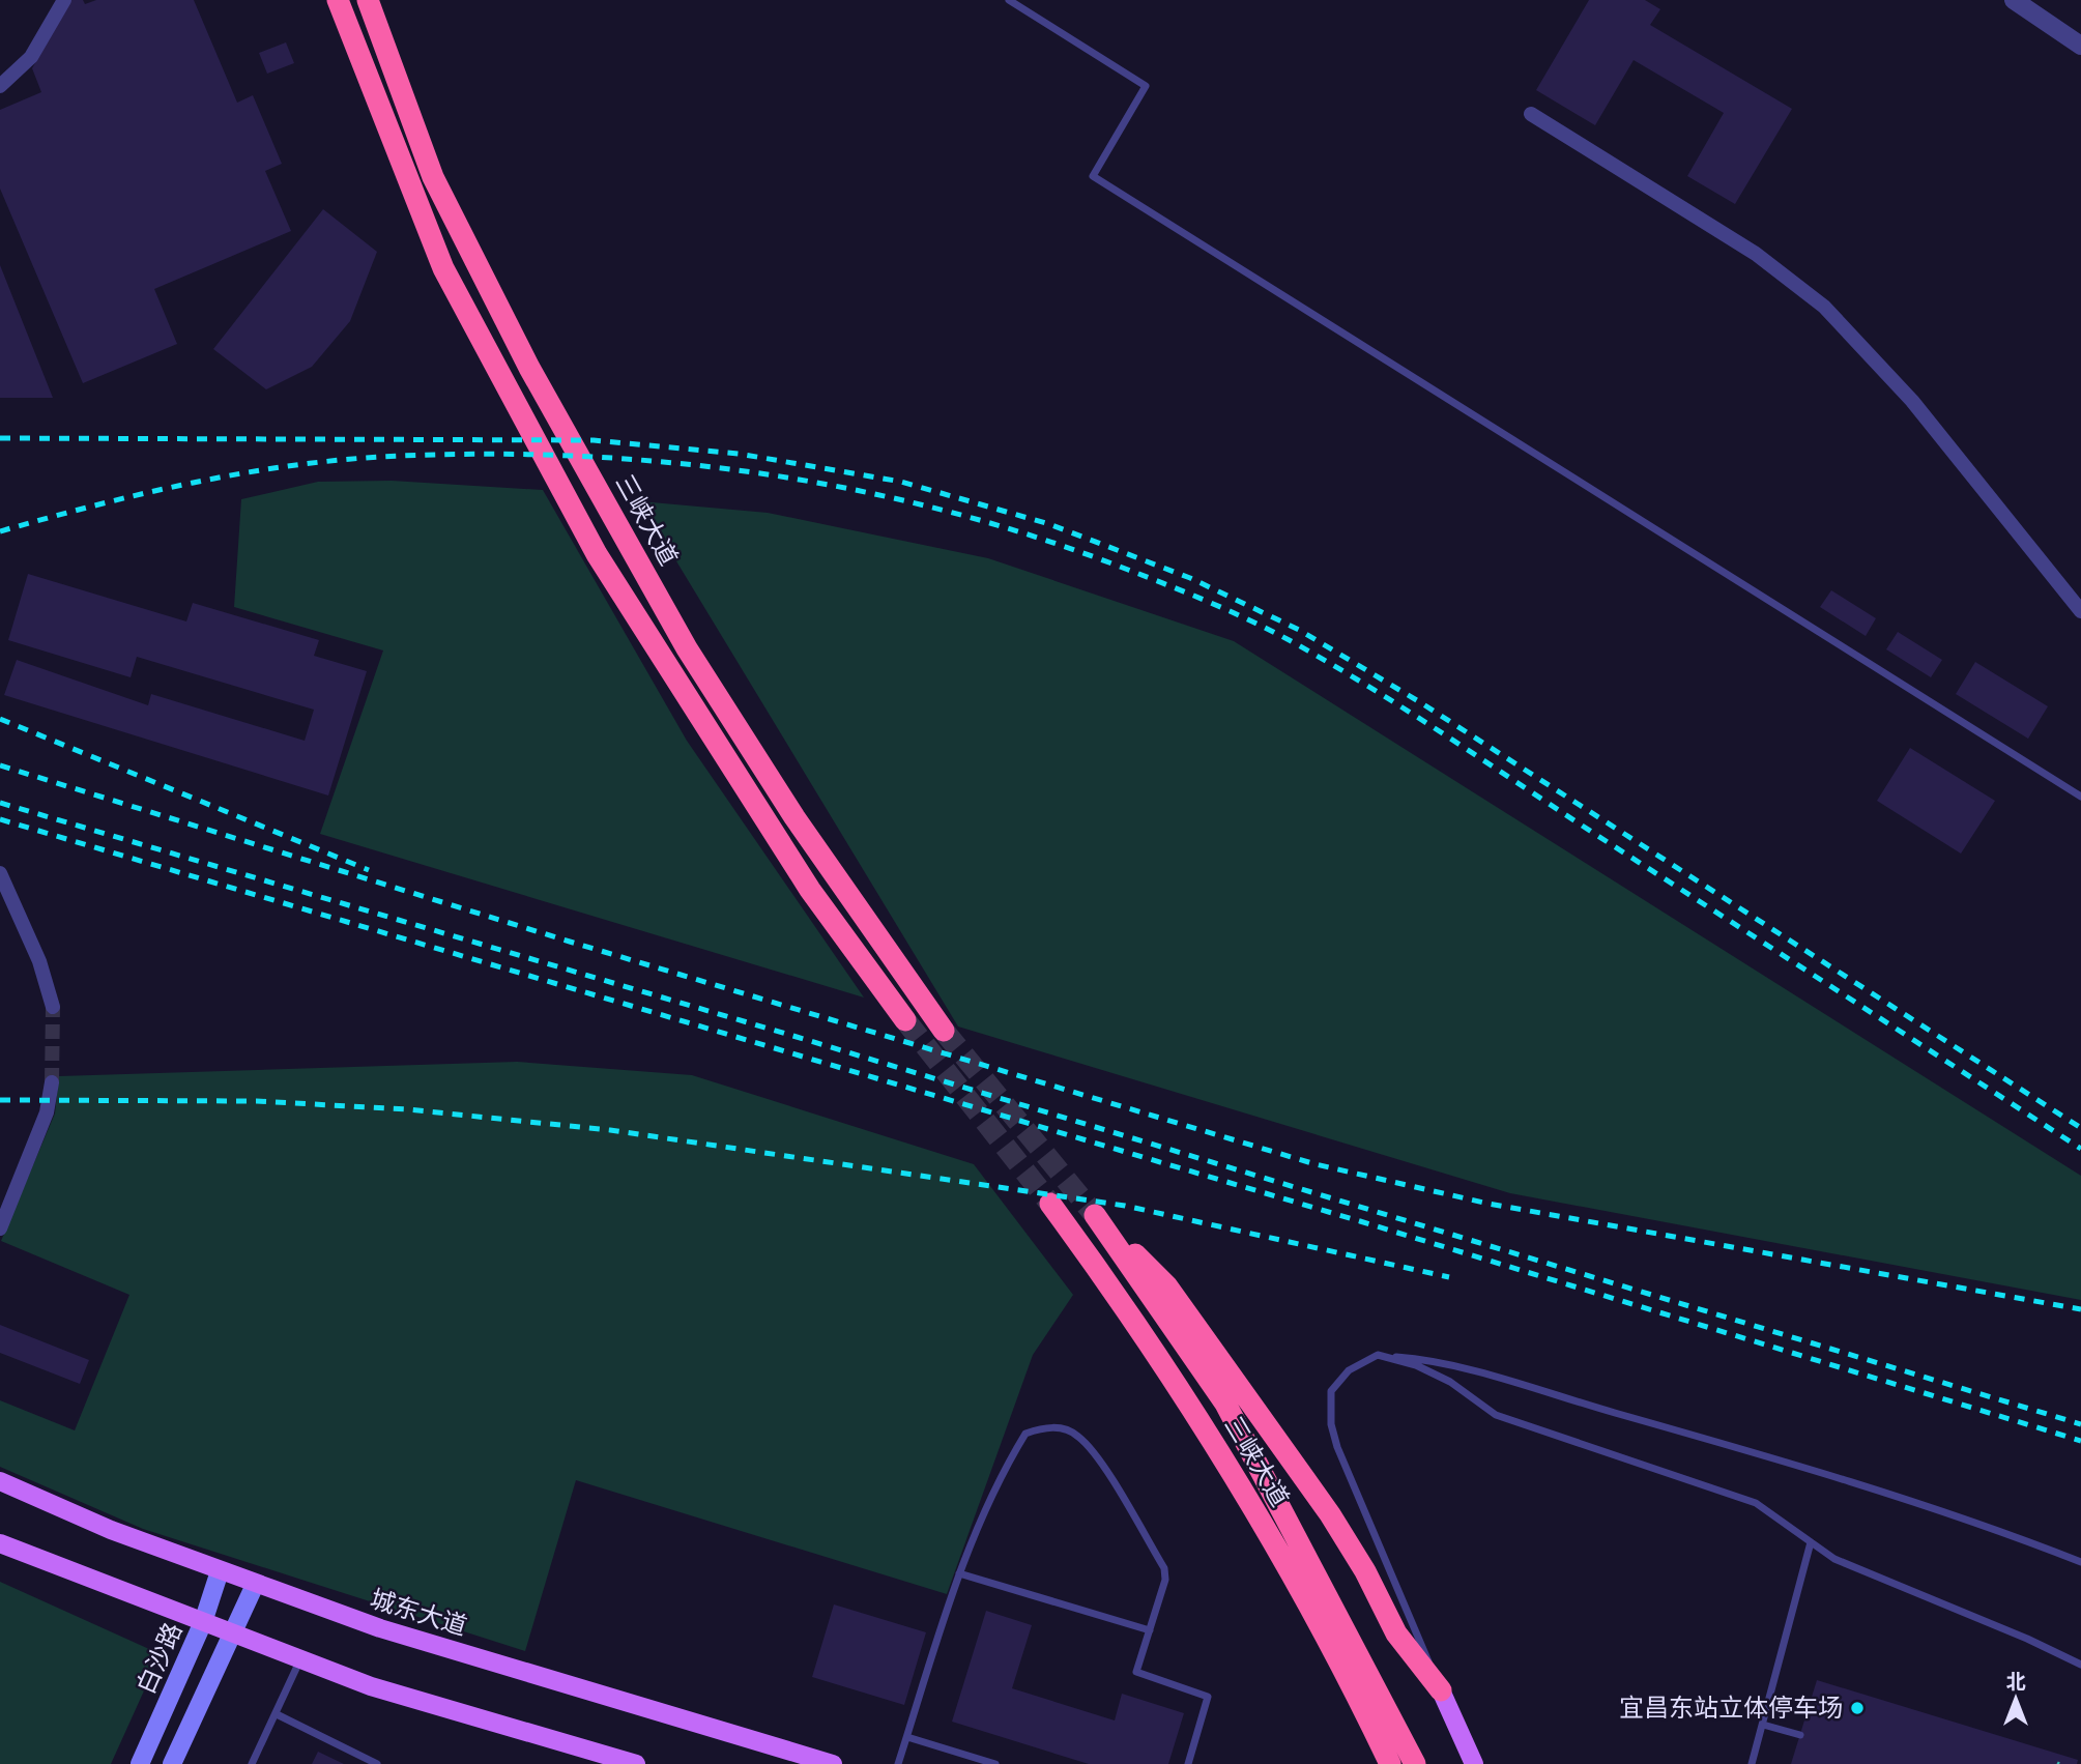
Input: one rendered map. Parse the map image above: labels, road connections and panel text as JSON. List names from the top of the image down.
{
  "streets": {
    "highway": ["三峡大道"],
    "main road": ["城东大道", "白沙路"]
  },
  "crossings": [
    ["城东大道", "白沙路"]
  ],
  "places": ["宜昌东站立体停车场"],
  "north": "top"
}
